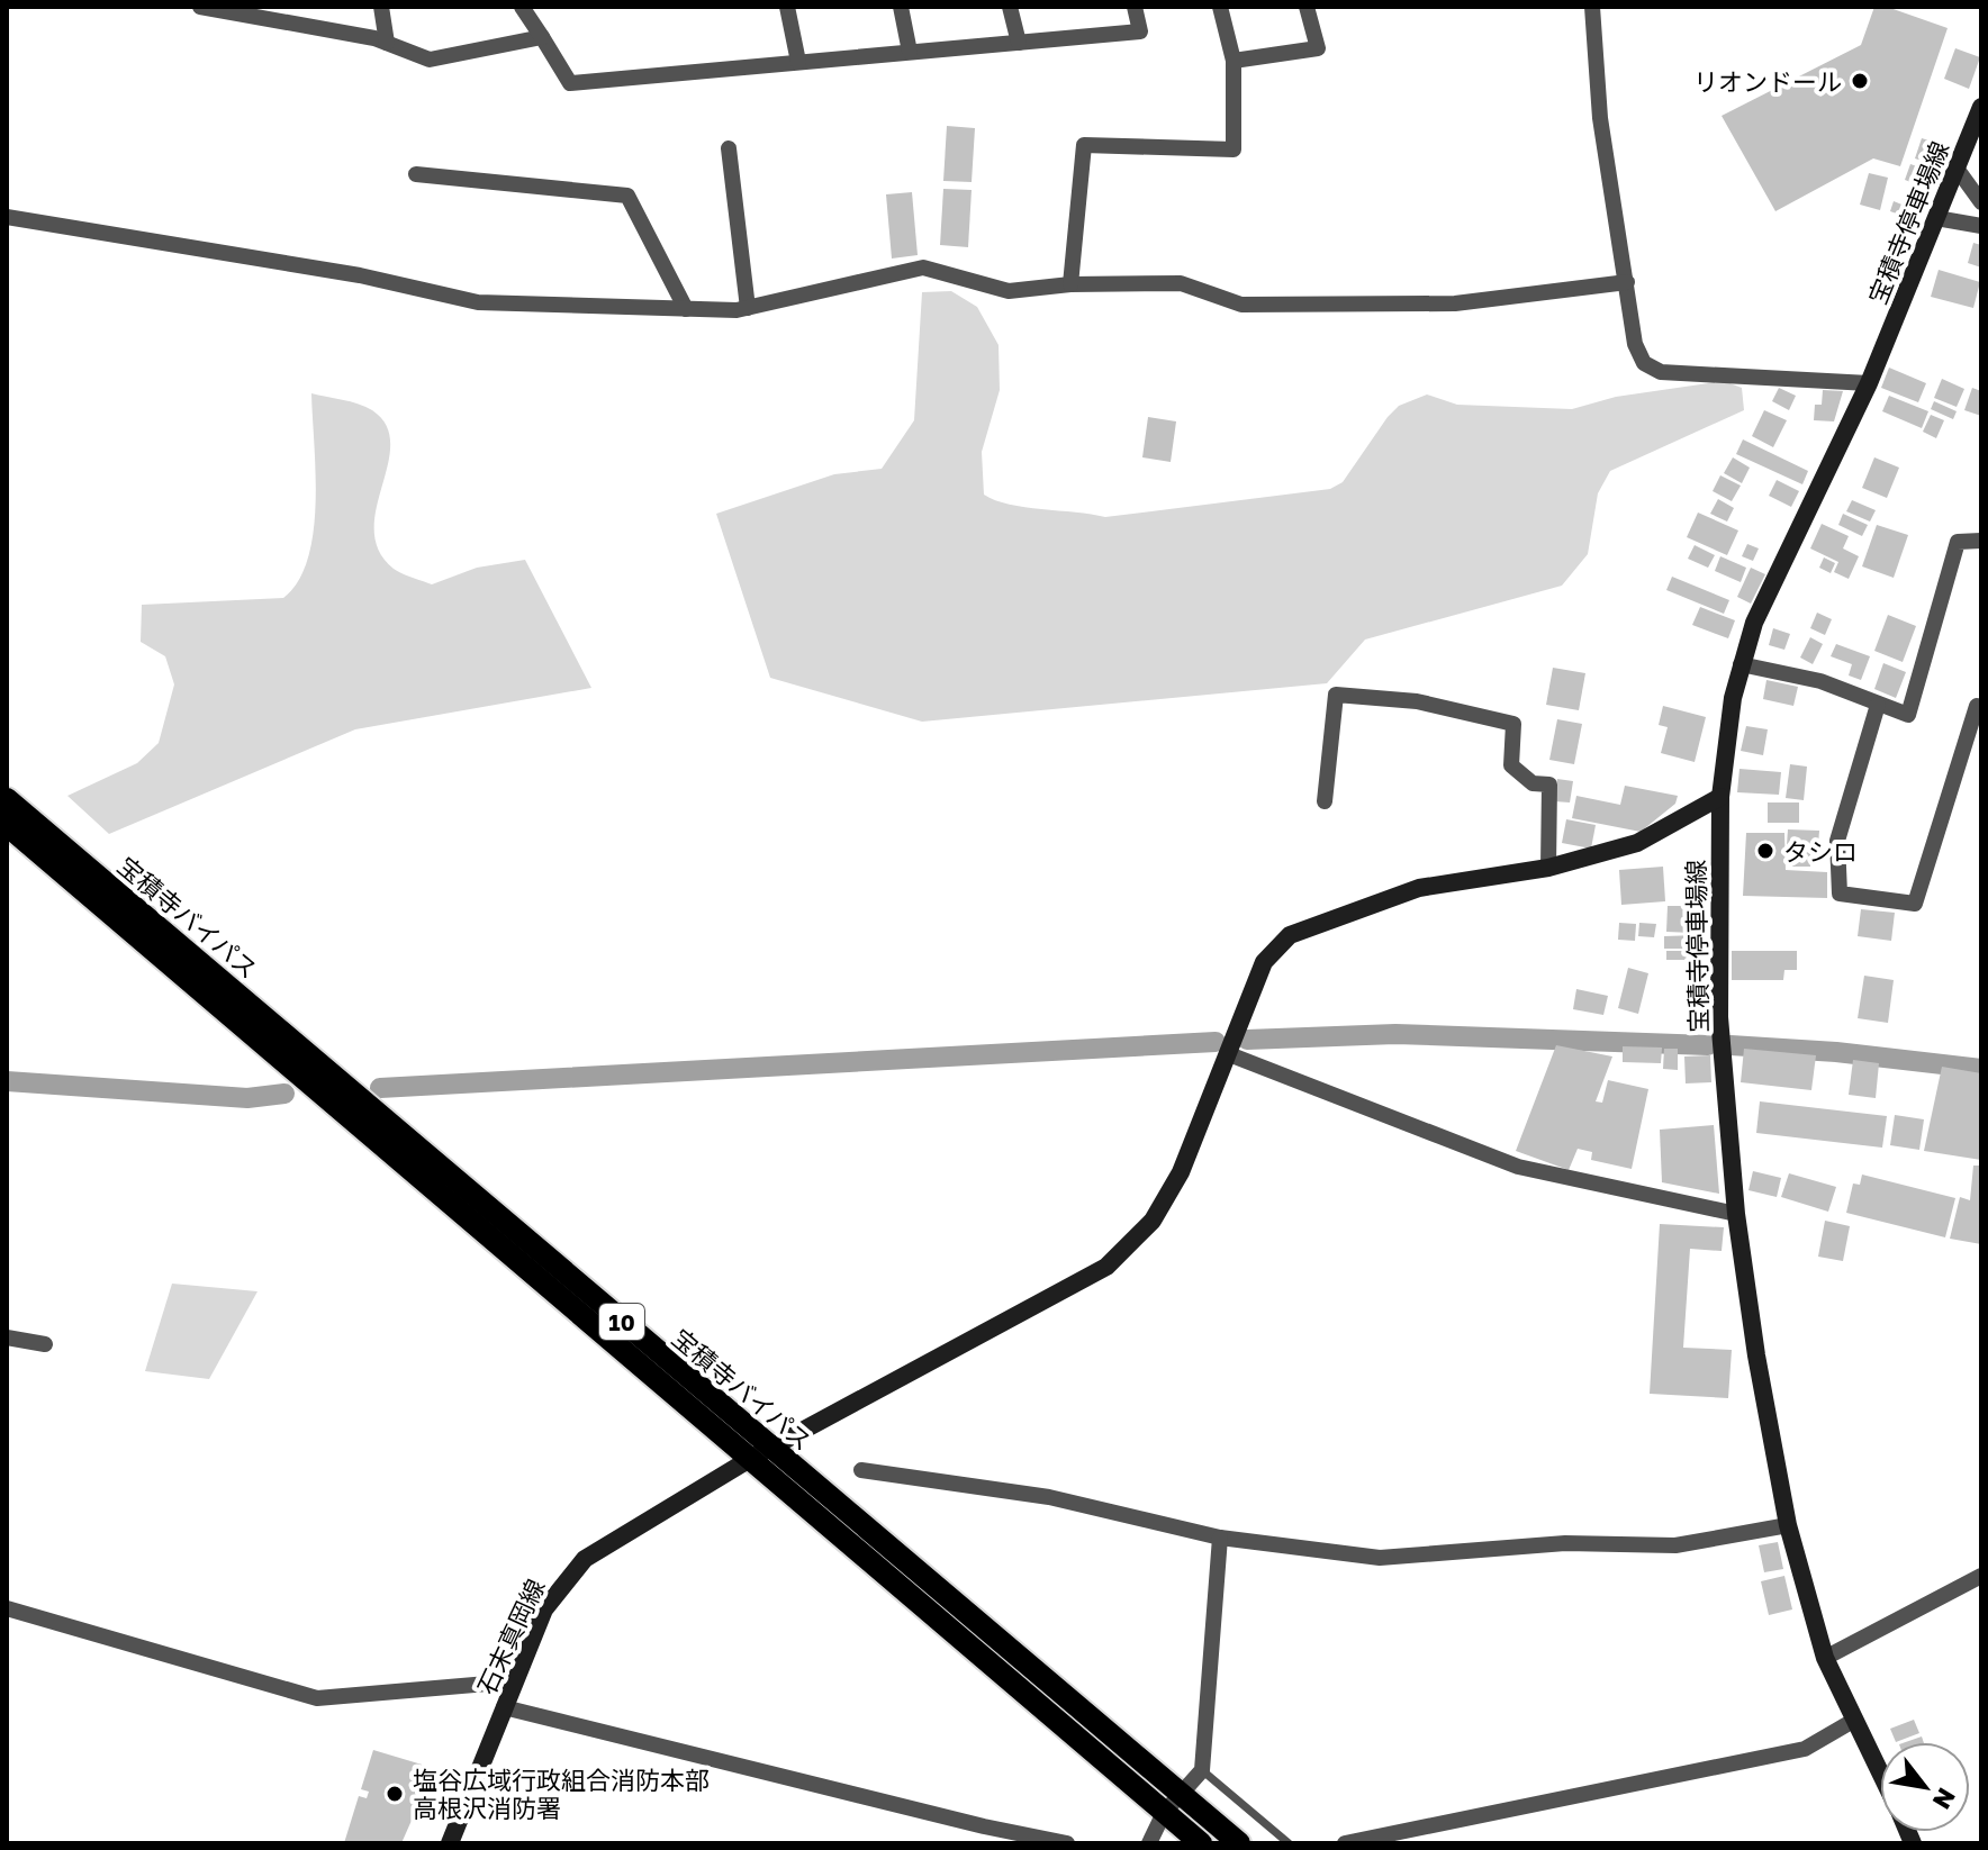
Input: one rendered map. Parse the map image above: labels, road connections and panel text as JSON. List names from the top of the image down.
{
  "streets": {
    "main road": [
      "宝積寺停車場線",
      "宝積寺バイパス",
      "10",
      "石末真岡線"
    ]
  },
  "crossings": [
    ["宝積寺停車場線", "石末真岡線"],
    ["宝積寺バイパス", "石末真岡線"]
  ],
  "places": ["リオンドール", "タシロ", "塩谷広域行政組合消防本部 高根沢消防署"],
  "north": "bottom right"
}
